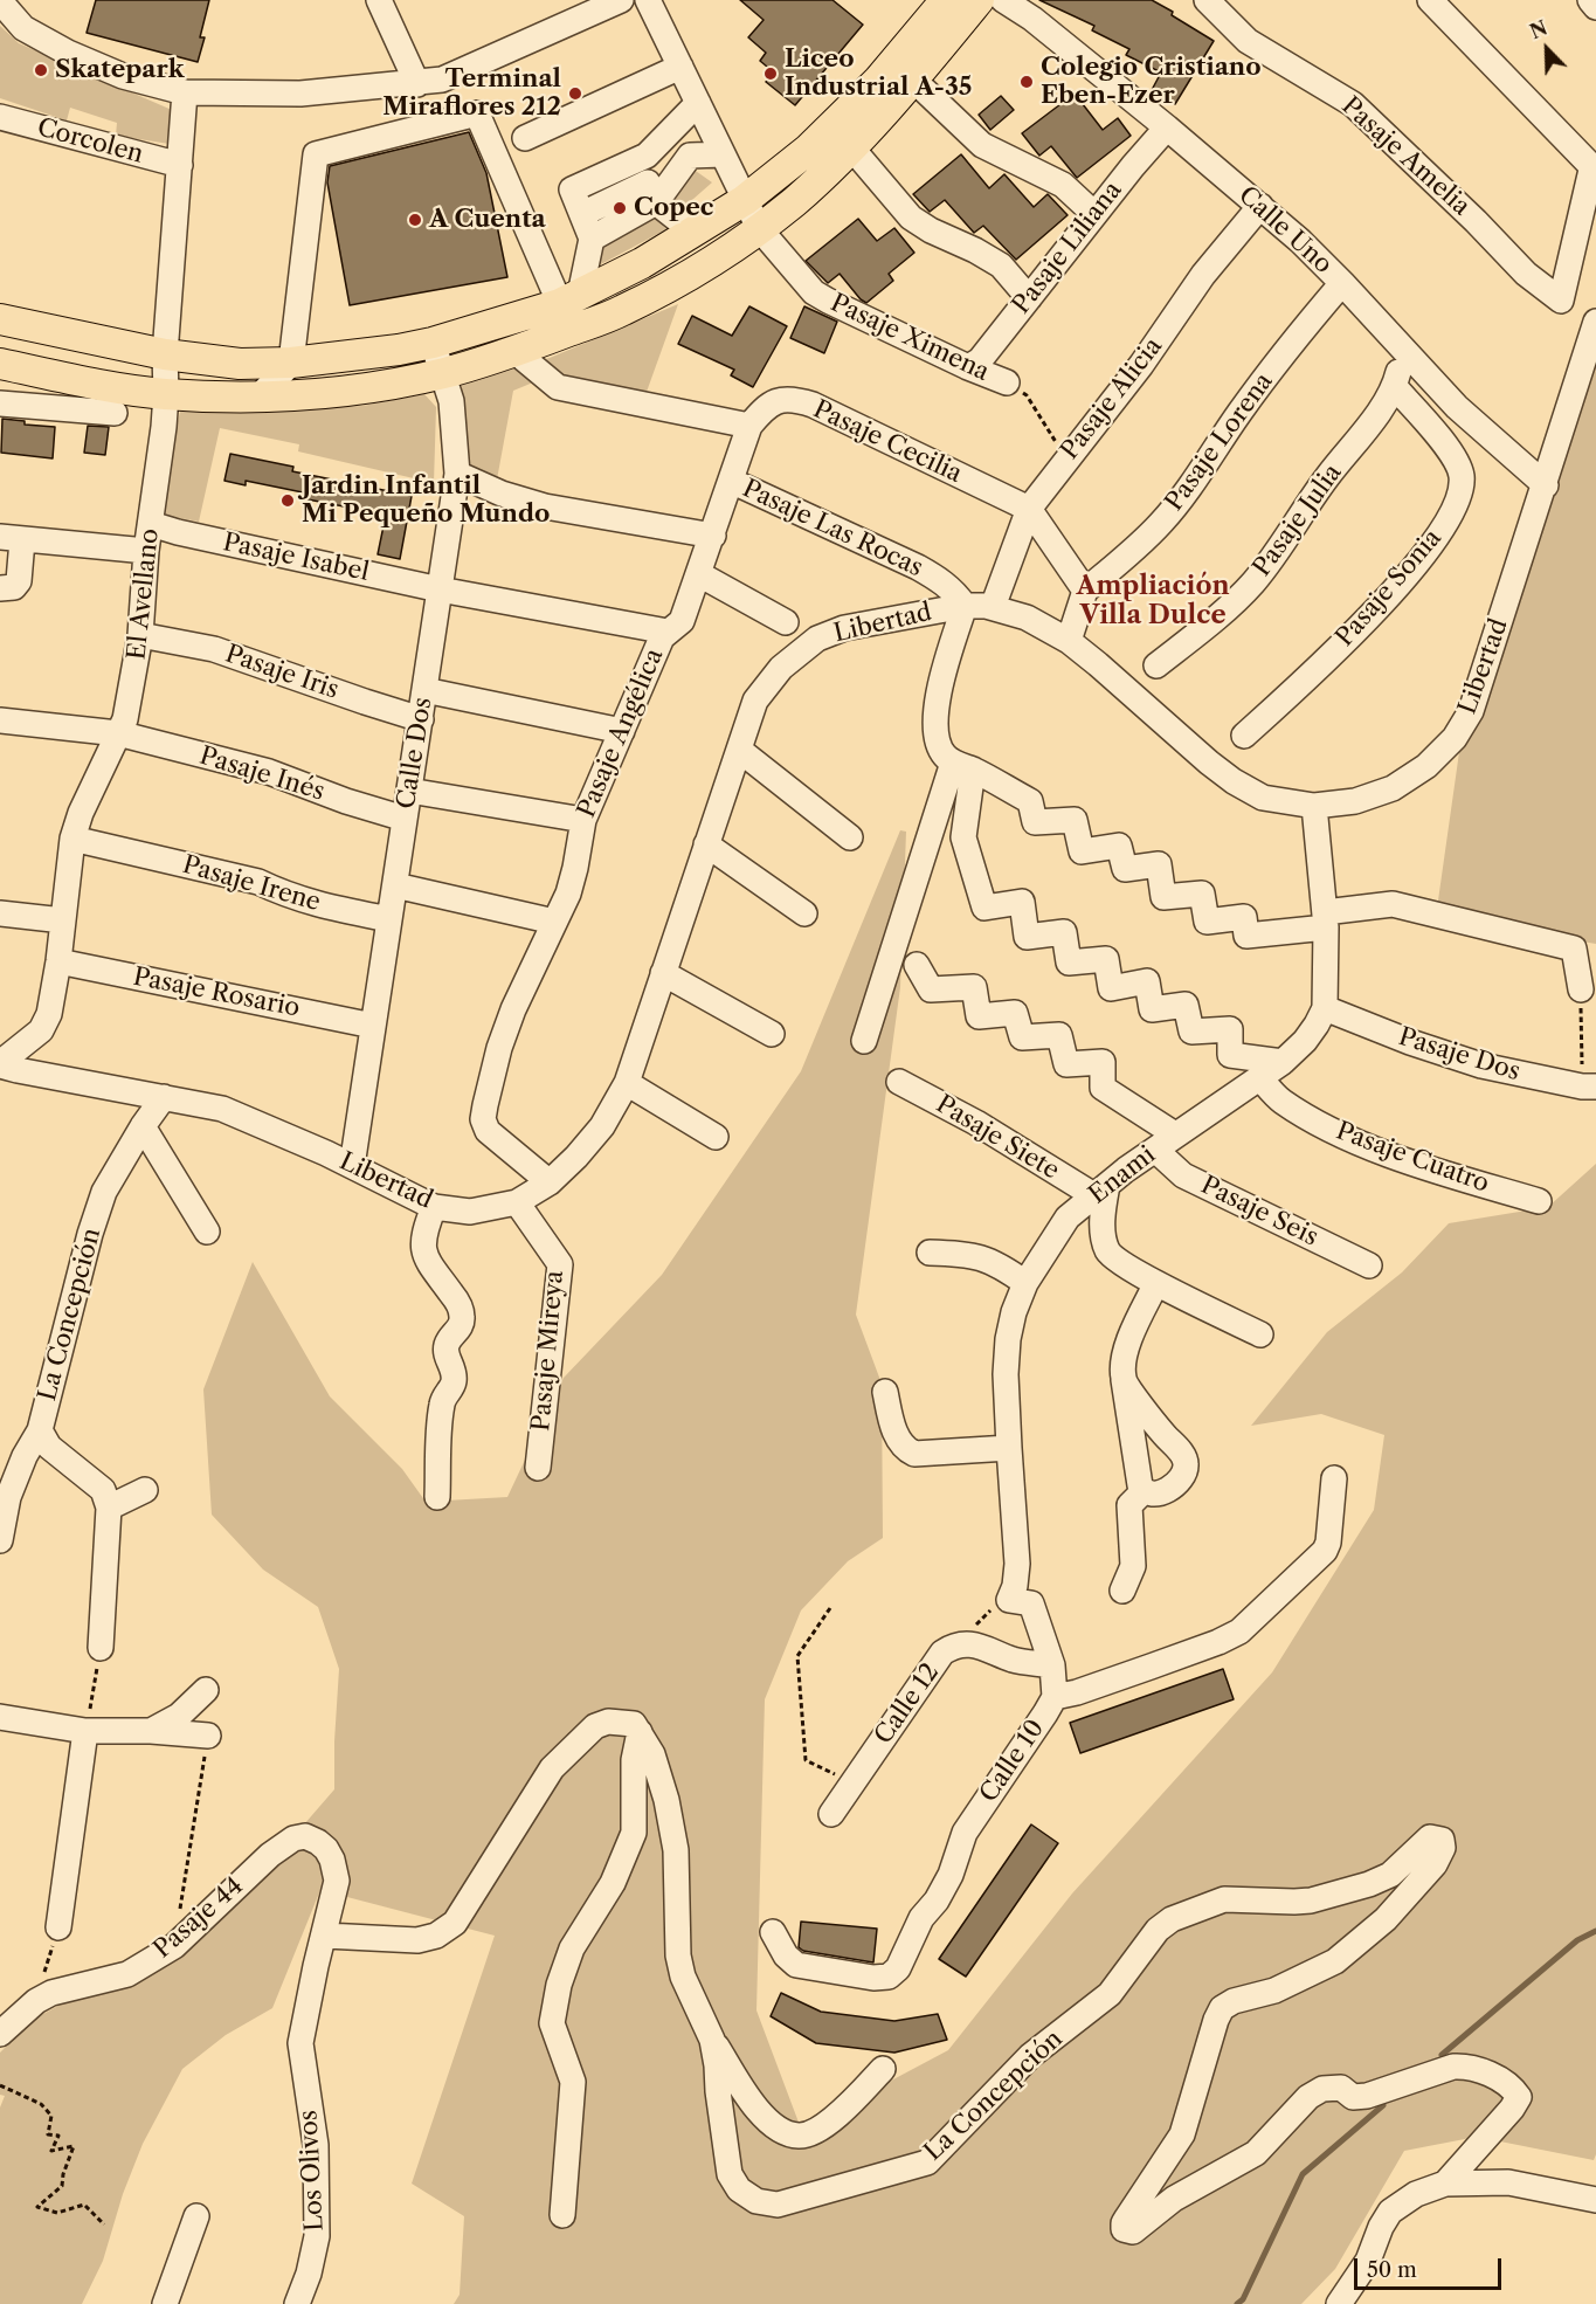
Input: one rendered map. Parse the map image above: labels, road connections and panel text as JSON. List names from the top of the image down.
{
  "streets": {
    "street": [
      "Corcolen",
      "Pasaje Amelia",
      "Calle Uno",
      "Pasaje Liliana",
      "Pasaje Ximena",
      "Pasaje Alicia",
      "Pasaje Cecilia",
      "Pasaje Lorena",
      "Pasaje Julia",
      "Pasaje Las Rocas",
      "Pasaje Isabel",
      "Pasaje Sonia",
      "El Avellano",
      "Libertad",
      "Pasaje Iris",
      "Pasaje Angélica",
      "Calle Dos",
      "Pasaje Inés",
      "Pasaje Irene",
      "Pasaje Rosario",
      "Pasaje Dos",
      "Pasaje Siete",
      "Pasaje Cuatro",
      "Enami",
      "Pasaje Seis",
      "La Concepción",
      "Pasaje Mireya",
      "Calle 12",
      "Calle 10",
      "Pasaje 44",
      "Los Olivos"
    ]
  },
  "crossings": [
    ["Corcolen", "El Avellano"],
    ["Calle Uno", "Pasaje Liliana"],
    ["Calle Uno", "Pasaje Alicia"],
    ["Calle Uno", "Pasaje Lorena"],
    ["Calle Uno", "Pasaje Julia"],
    ["Calle Uno", "Libertad"],
    ["Pasaje Liliana", "Pasaje Ximena"],
    ["Pasaje Alicia", "Pasaje Cecilia"],
    ["Pasaje Alicia", "Libertad"],
    ["Pasaje Cecilia", "Pasaje Angélica"],
    ["Pasaje Julia", "Pasaje Sonia"],
    ["Pasaje Las Rocas", "Libertad"],
    ["Pasaje Las Rocas", "Pasaje Angélica"],
    ["Pasaje Isabel", "El Avellano"],
    ["Pasaje Isabel", "Pasaje Angélica"],
    ["Pasaje Isabel", "Calle Dos"],
    ["El Avellano", "Libertad"],
    ["El Avellano", "Pasaje Iris"],
    ["El Avellano", "Pasaje Inés"],
    ["El Avellano", "Pasaje Irene"],
    ["El Avellano", "Pasaje Rosario"],
    ["Libertad", "Pasaje Angélica"],
    ["Libertad", "Calle Dos"],
    ["Libertad", "La Concepción"],
    ["Libertad", "Pasaje Mireya"],
    ["Pasaje Iris", "Calle Dos"],
    ["Calle Dos", "Pasaje Inés"],
    ["Calle Dos", "Pasaje Irene"],
    ["Calle Dos", "Pasaje Rosario"],
    ["Pasaje Dos", "Enami"],
    ["Pasaje Siete", "Enami"],
    ["Pasaje Cuatro", "Enami"],
    ["Enami", "Pasaje Seis"],
    ["Enami", "Calle 10"],
    ["Calle 12", "Calle 10"],
    ["Pasaje 44", "Los Olivos"]
  ],
  "districts": ["Ampliación Villa Dulce"],
  "places": [
    "Skatepark",
    "Liceo Industrial A-35",
    "Colegio Cristiano Eben-Ezer",
    "Terminal Miraflores 212",
    "Copec",
    "A Cuenta",
    "Jardin Infantil Mi Pequeño Mundo"
  ],
  "scale_bar": "50 m",
  "north": "top left"
}
